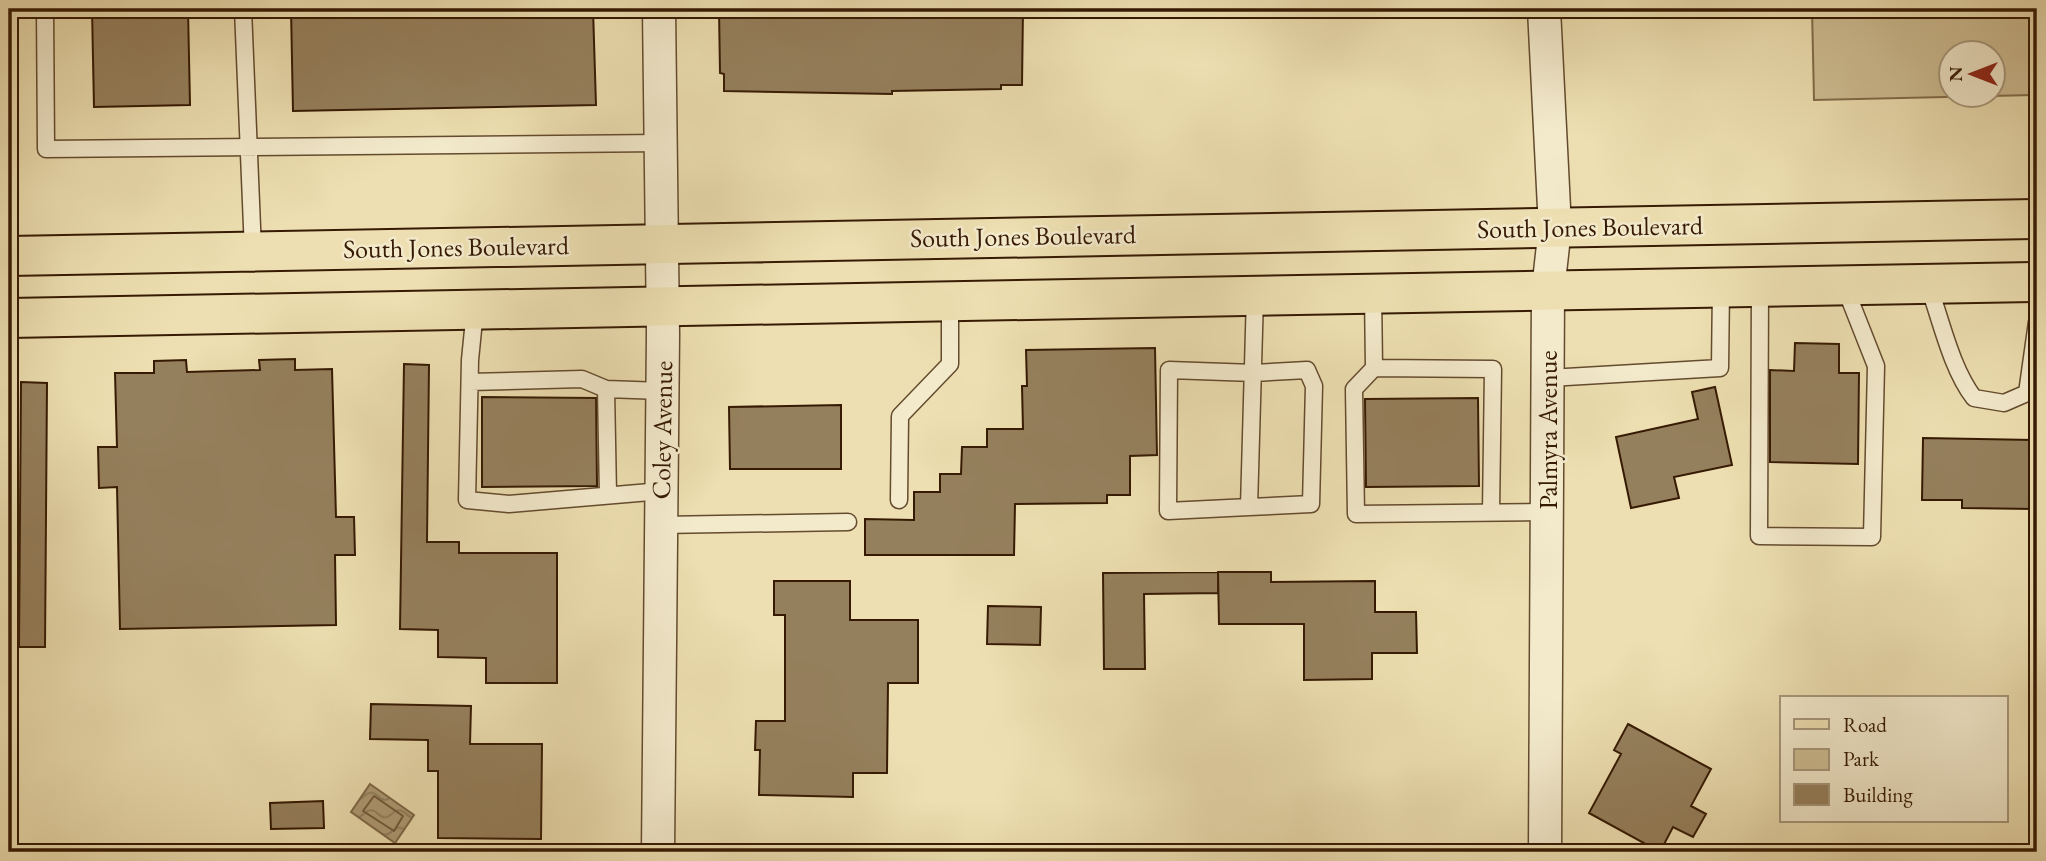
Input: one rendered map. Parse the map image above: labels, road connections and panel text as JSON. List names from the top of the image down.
{
  "streets": {
    "main road": ["South Jones Boulevard"],
    "street": ["Coley Avenue", "Palmyra Avenue"]
  },
  "crossings": [
    ["South Jones Boulevard", "Coley Avenue"],
    ["South Jones Boulevard", "Palmyra Avenue"]
  ],
  "legend": ["Road", "Park", "Building"],
  "north": "left"
}
